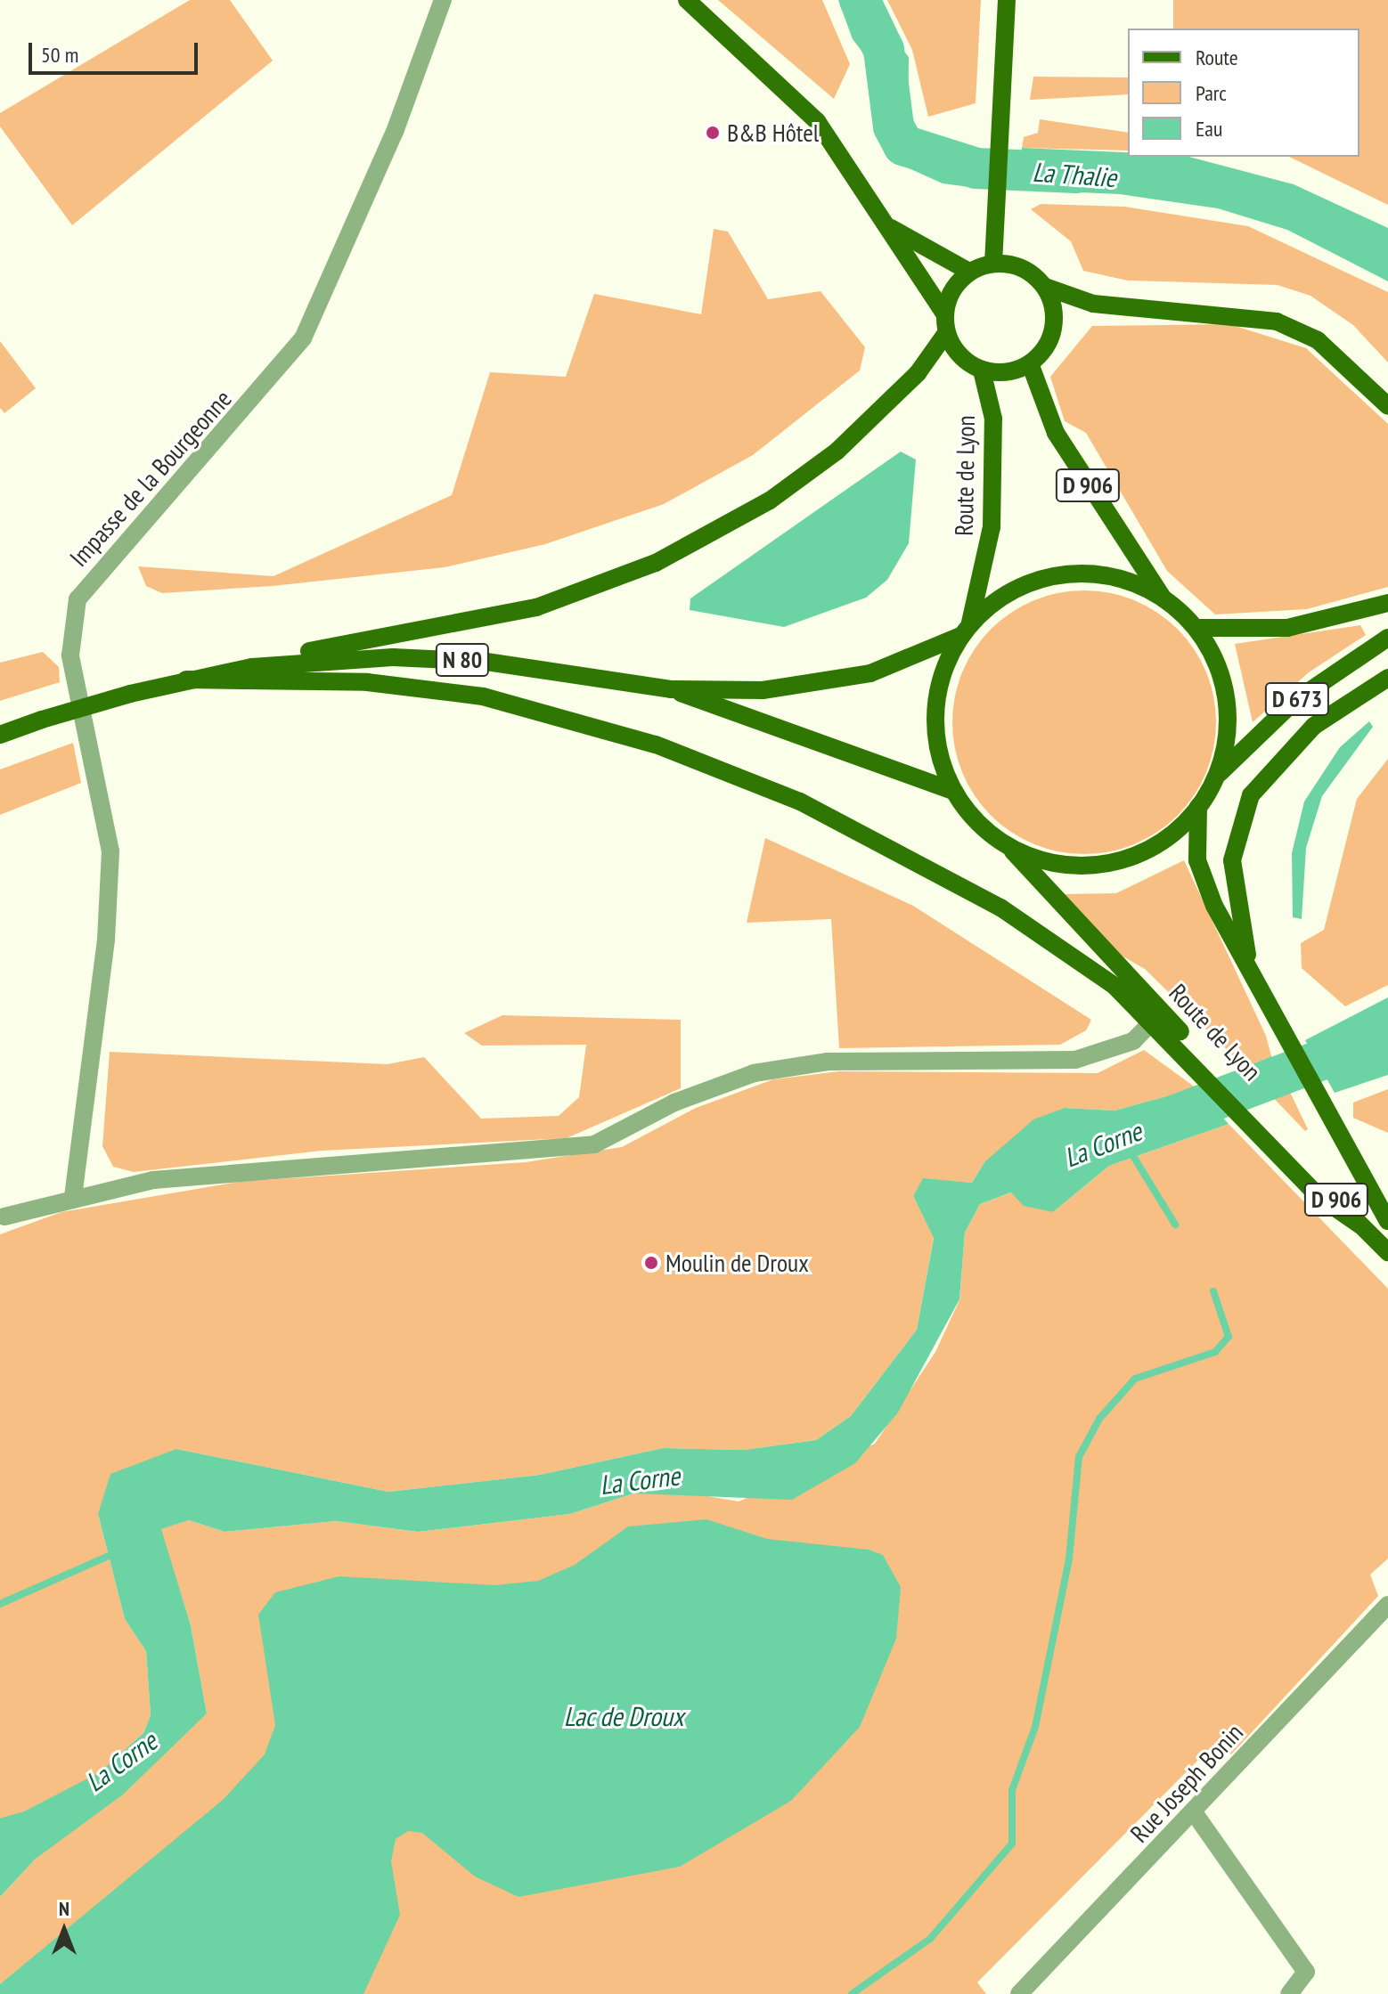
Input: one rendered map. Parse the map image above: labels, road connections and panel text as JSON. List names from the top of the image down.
{
  "streets": {
    "main road": [
      "Route de Lyon",
      "D 906",
      "N 80",
      "D 673"
    ],
    "street": ["Impasse de la Bourgeonne", "Rue Joseph Bonin"]
  },
  "crossings": [
    ["Route de Lyon", "D 906"],
    ["Route de Lyon", "N 80"]
  ],
  "water": ["La Thalie", "La Corne", "Lac de Droux"],
  "places": ["B&B Hôtel", "Moulin de Droux"],
  "legend": ["Route", "Parc", "Eau"],
  "scale_bar": "50 m",
  "north": "top"
}
